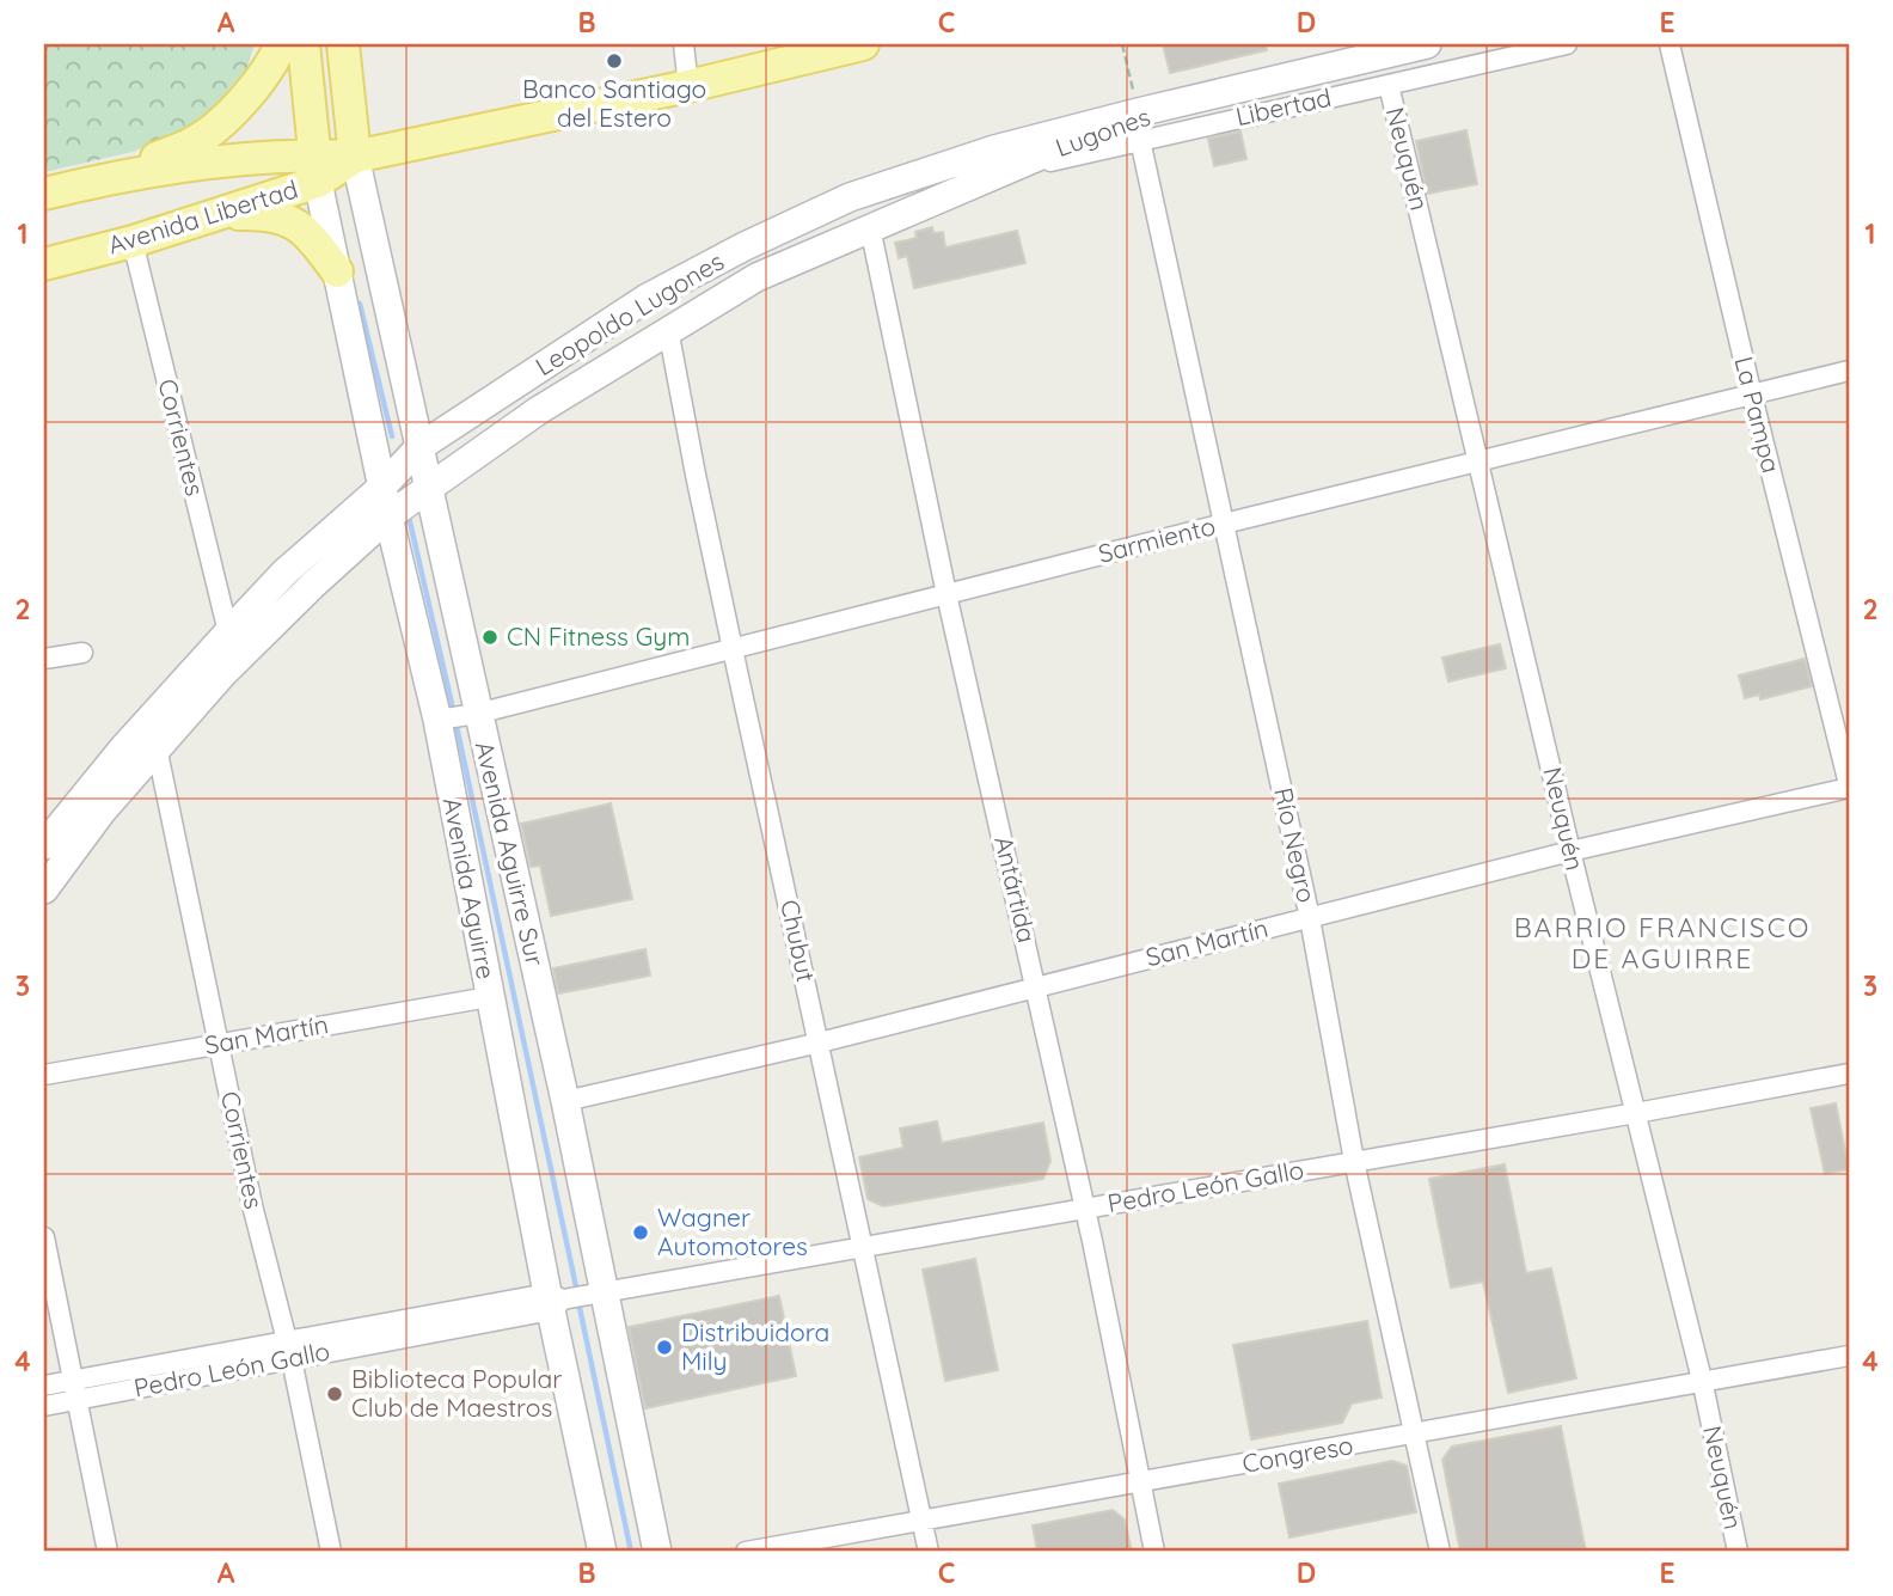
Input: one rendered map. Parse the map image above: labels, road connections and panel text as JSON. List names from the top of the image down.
{
  "streets": {
    "main road": [
      "Lugones",
      "Avenida Libertad",
      "Leopoldo Lugones",
      "Avenida Aguirre Sur",
      "Avenida Aguirre"
    ],
    "street": [
      "Libertad",
      "Neuquén",
      "La Pampa",
      "Corrientes",
      "Sarmiento",
      "Río Negro",
      "Antártida",
      "Chubut",
      "San Martín",
      "Pedro León Gallo",
      "Congreso"
    ]
  },
  "crossings": [
    ["Libertad", "Lugones"],
    ["Libertad", "Neuquén"],
    ["Libertad", "Leopoldo Lugones"],
    ["Libertad", "Río Negro"],
    ["Lugones", "Leopoldo Lugones"],
    ["Neuquén", "Sarmiento"],
    ["Neuquén", "San Martín"],
    ["Neuquén", "Pedro León Gallo"],
    ["Neuquén", "Congreso"],
    ["Avenida Libertad", "Corrientes"],
    ["Avenida Libertad", "Avenida Aguirre Sur"],
    ["Leopoldo Lugones", "Corrientes"],
    ["Leopoldo Lugones", "Avenida Aguirre Sur"],
    ["Leopoldo Lugones", "Avenida Aguirre"],
    ["Leopoldo Lugones", "Antártida"],
    ["Leopoldo Lugones", "Chubut"],
    ["La Pampa", "Sarmiento"],
    ["La Pampa", "San Martín"],
    ["Corrientes", "San Martín"],
    ["Corrientes", "Pedro León Gallo"],
    ["Sarmiento", "Río Negro"],
    ["Sarmiento", "Avenida Aguirre Sur"],
    ["Sarmiento", "Avenida Aguirre"],
    ["Sarmiento", "Antártida"],
    ["Sarmiento", "Chubut"],
    ["Río Negro", "San Martín"],
    ["Río Negro", "Pedro León Gallo"],
    ["Río Negro", "Congreso"],
    ["Avenida Aguirre Sur", "San Martín"],
    ["Avenida Aguirre Sur", "Pedro León Gallo"],
    ["Avenida Aguirre", "San Martín"],
    ["Avenida Aguirre", "Pedro León Gallo"],
    ["Antártida", "San Martín"],
    ["Antártida", "Pedro León Gallo"],
    ["Antártida", "Congreso"],
    ["Chubut", "San Martín"],
    ["Chubut", "Pedro León Gallo"],
    ["Chubut", "Congreso"]
  ],
  "districts": ["BARRIO FRANCISCO DE AGUIRRE"],
  "places": [
    "Banco Santiago del Estero",
    "CN Fitness Gym",
    "Wagner Automotores",
    "Distribuidora Mily",
    "Biblioteca Popular Club de Maestros"
  ],
  "grid": {
    "columns": [
      "A",
      "B",
      "C",
      "D",
      "E"
    ],
    "rows": [
      "1",
      "2",
      "3",
      "4"
    ]
  }
}
